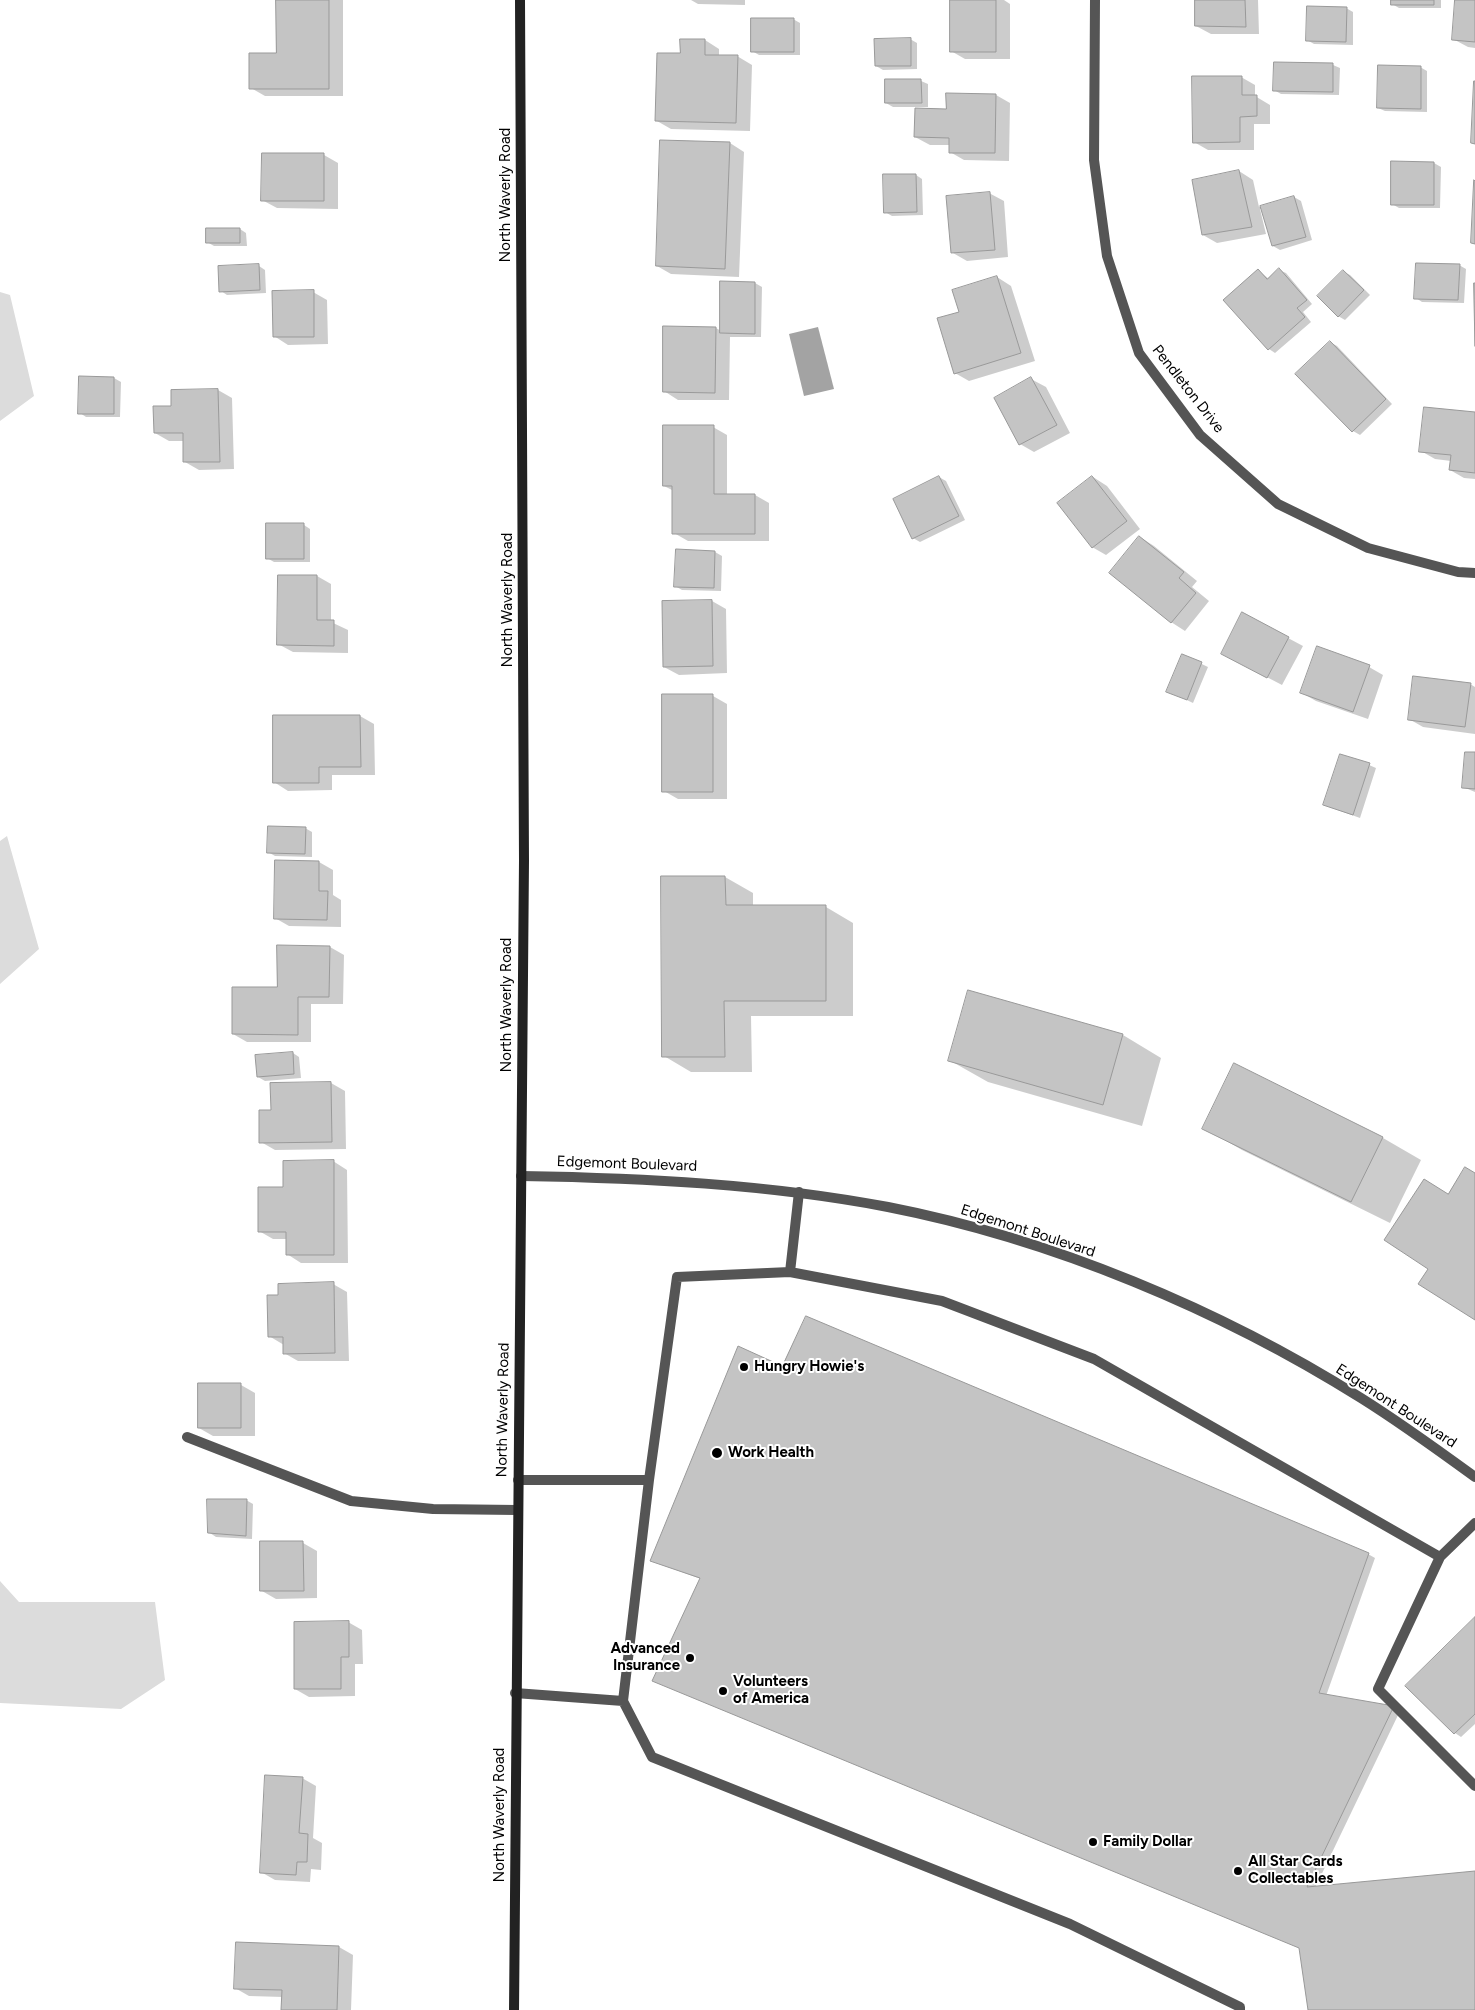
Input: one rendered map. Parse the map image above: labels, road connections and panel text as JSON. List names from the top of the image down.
{
  "streets": {
    "main road": ["North Waverly Road"],
    "street": ["Pendleton Drive", "Edgemont Boulevard"]
  },
  "crossings": [
    ["North Waverly Road", "Edgemont Boulevard"]
  ],
  "places": [
    "Hungry Howie's",
    "Work Health",
    "Advanced Insurance",
    "Volunteers of America",
    "Family Dollar",
    "All Star Cards Collectables"
  ]
}
